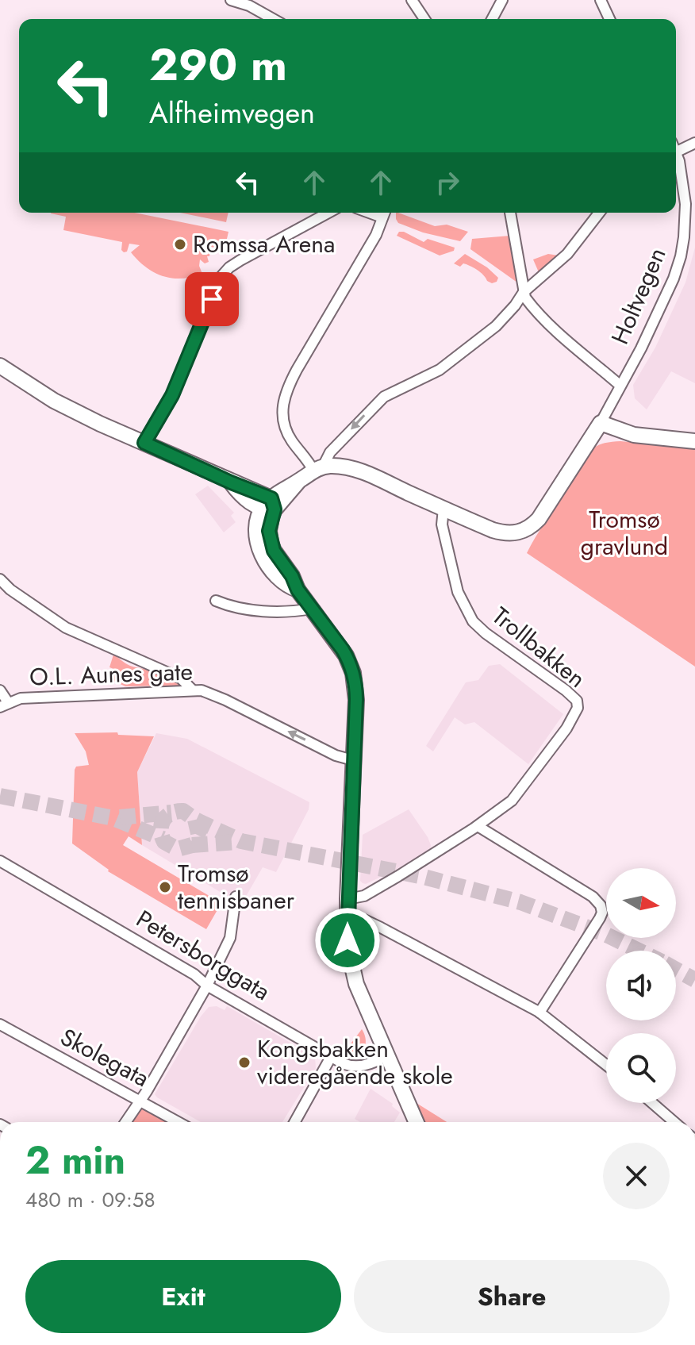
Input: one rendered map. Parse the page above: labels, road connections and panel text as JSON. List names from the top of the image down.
{
  "streets": {
    "street": [
      "Holtvegen",
      "Trollbakken",
      "O.L. Aunes gate",
      "Petersborggata",
      "Skolegata"
    ]
  },
  "one_way": ["O.L. Aunes gate"],
  "parks": ["Tromsø gravlund"],
  "places": ["Romssa Arena", "Tromsø tennisbaner", "Kongsbakken videregående skole"],
  "north": "right",
  "page": {
    "turn": ["290 m", "Alfheimvegen"],
    "heading": ["2 min", "480 m · 09:58"],
    "buttons": ["Exit", "Share"]
  }
}
